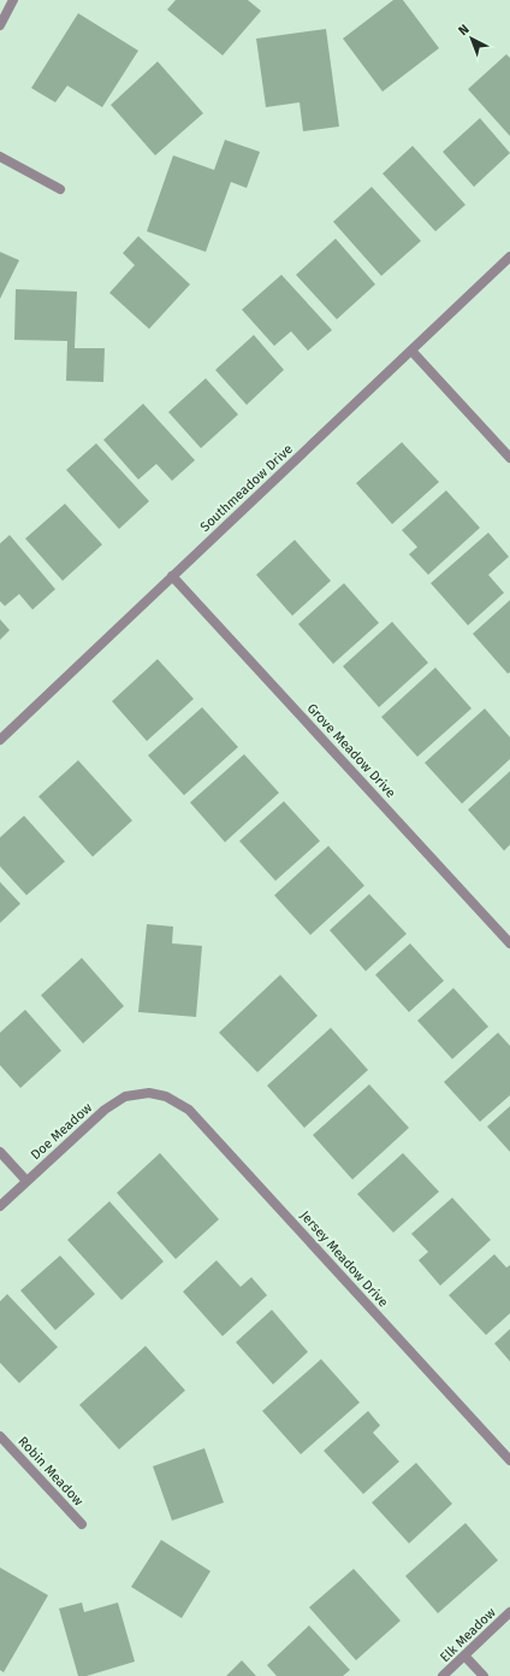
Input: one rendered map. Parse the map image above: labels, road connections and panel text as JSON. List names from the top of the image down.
{
  "streets": {
    "street": [
      "Southmeadow Drive",
      "Grove Meadow Drive",
      "Doe Meadow",
      "Jersey Meadow Drive",
      "Robin Meadow",
      "Elk Meadow"
    ]
  },
  "crossings": [
    ["Southmeadow Drive", "Grove Meadow Drive"],
    ["Doe Meadow", "Jersey Meadow Drive"]
  ],
  "north": "top left"
}
